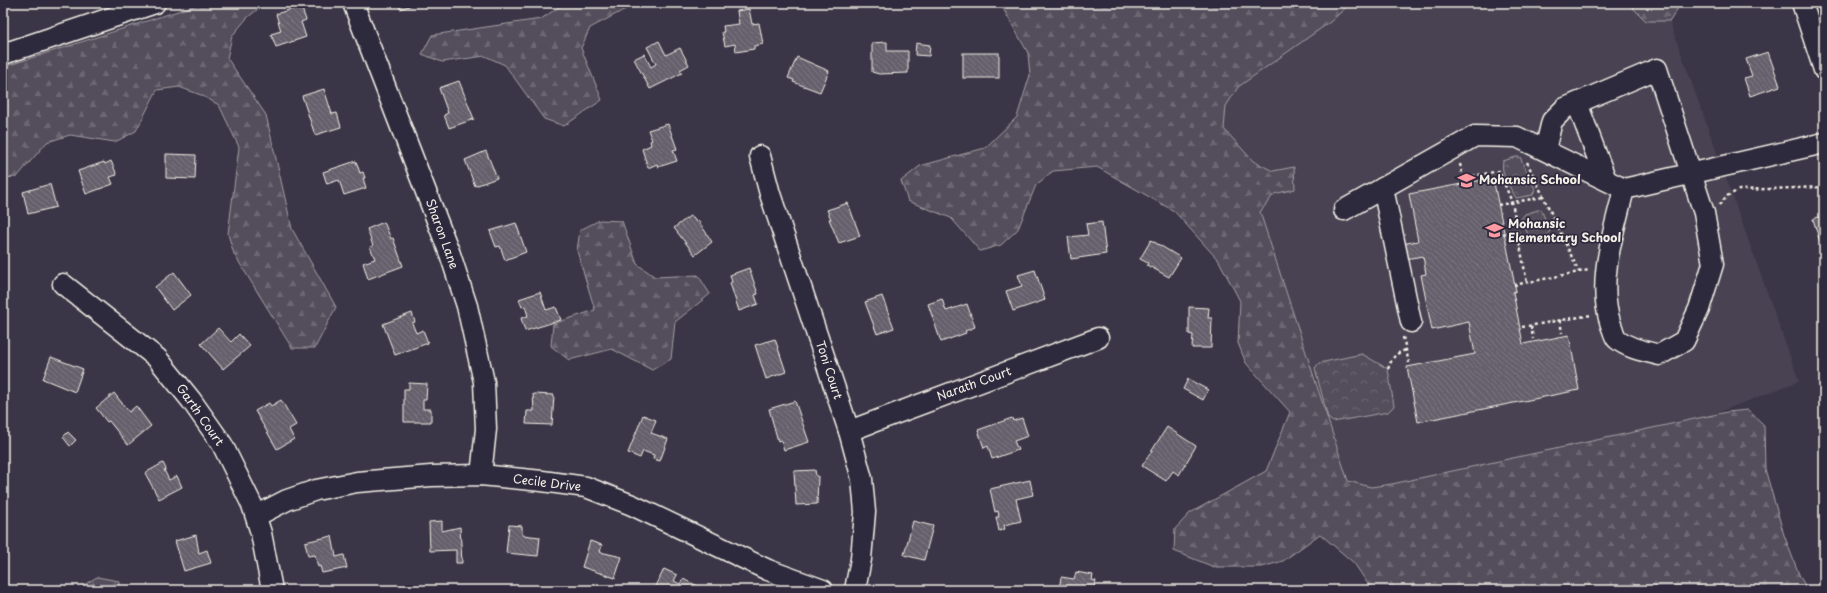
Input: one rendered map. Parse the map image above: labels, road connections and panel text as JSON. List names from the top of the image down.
{
  "streets": {
    "street": [
      "Sharon Lane",
      "Toni Court",
      "Narath Court",
      "Garth Court",
      "Cecile Drive"
    ]
  },
  "crossings": [
    ["Sharon Lane", "Cecile Drive"],
    ["Toni Court", "Narath Court"],
    ["Garth Court", "Cecile Drive"]
  ],
  "places": {
    "school or university": ["Mohansic School", "Mohansic Elementary School"]
  }
}
